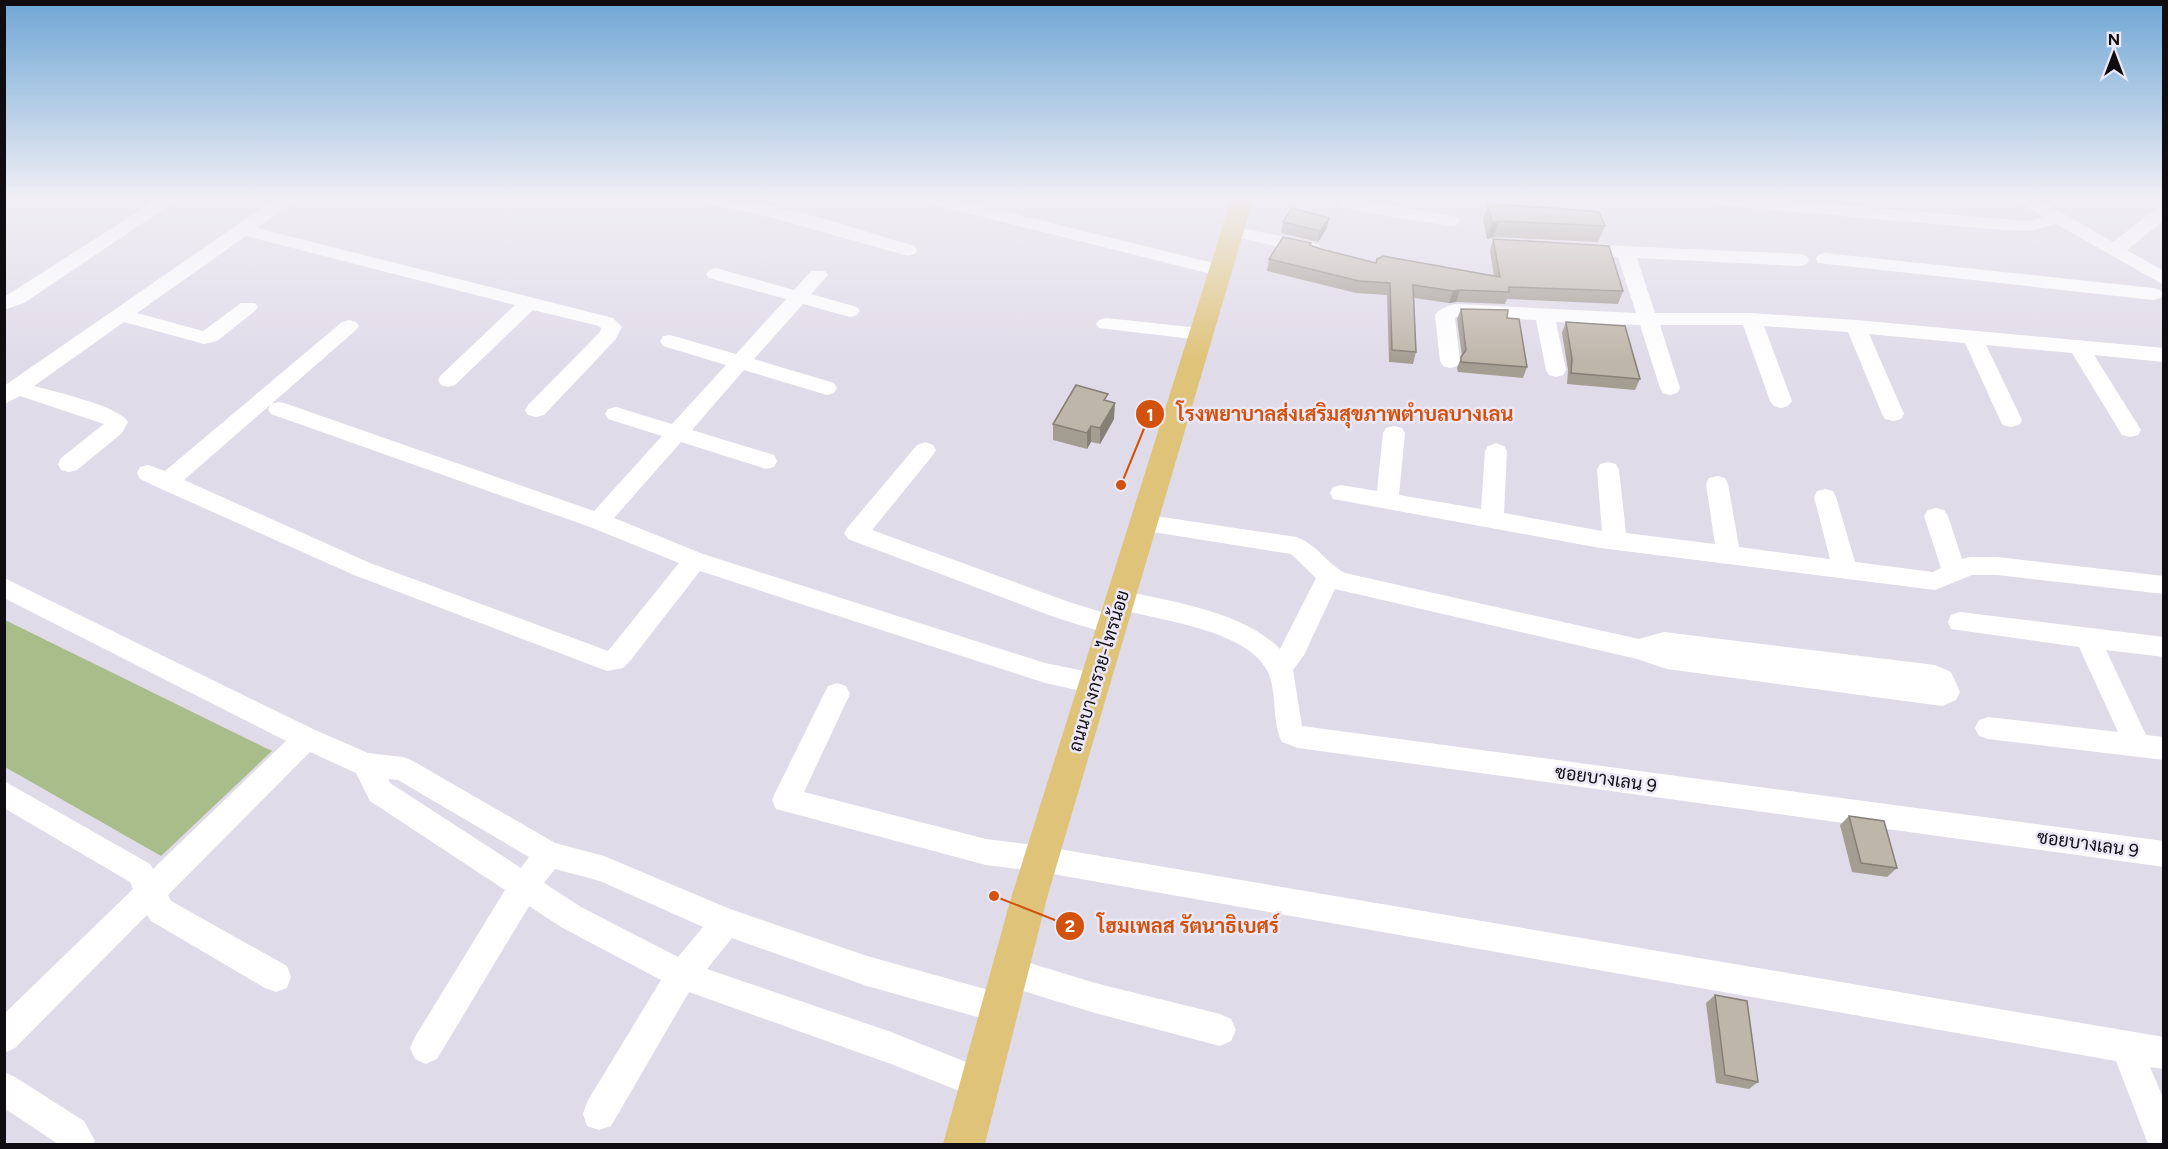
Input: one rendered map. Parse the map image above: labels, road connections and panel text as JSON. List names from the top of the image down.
{
  "streets": {
    "main road": ["ถนนบางกรวย-ไทรน้อย"],
    "street": ["ซอยบางเลน 9"]
  },
  "places": ["โรงพยาบาลส่งเสริมสุขภาพตำบลบางเลน", "โฮมเพลส รัตนาธิเบศร์"],
  "north": "top"
}
